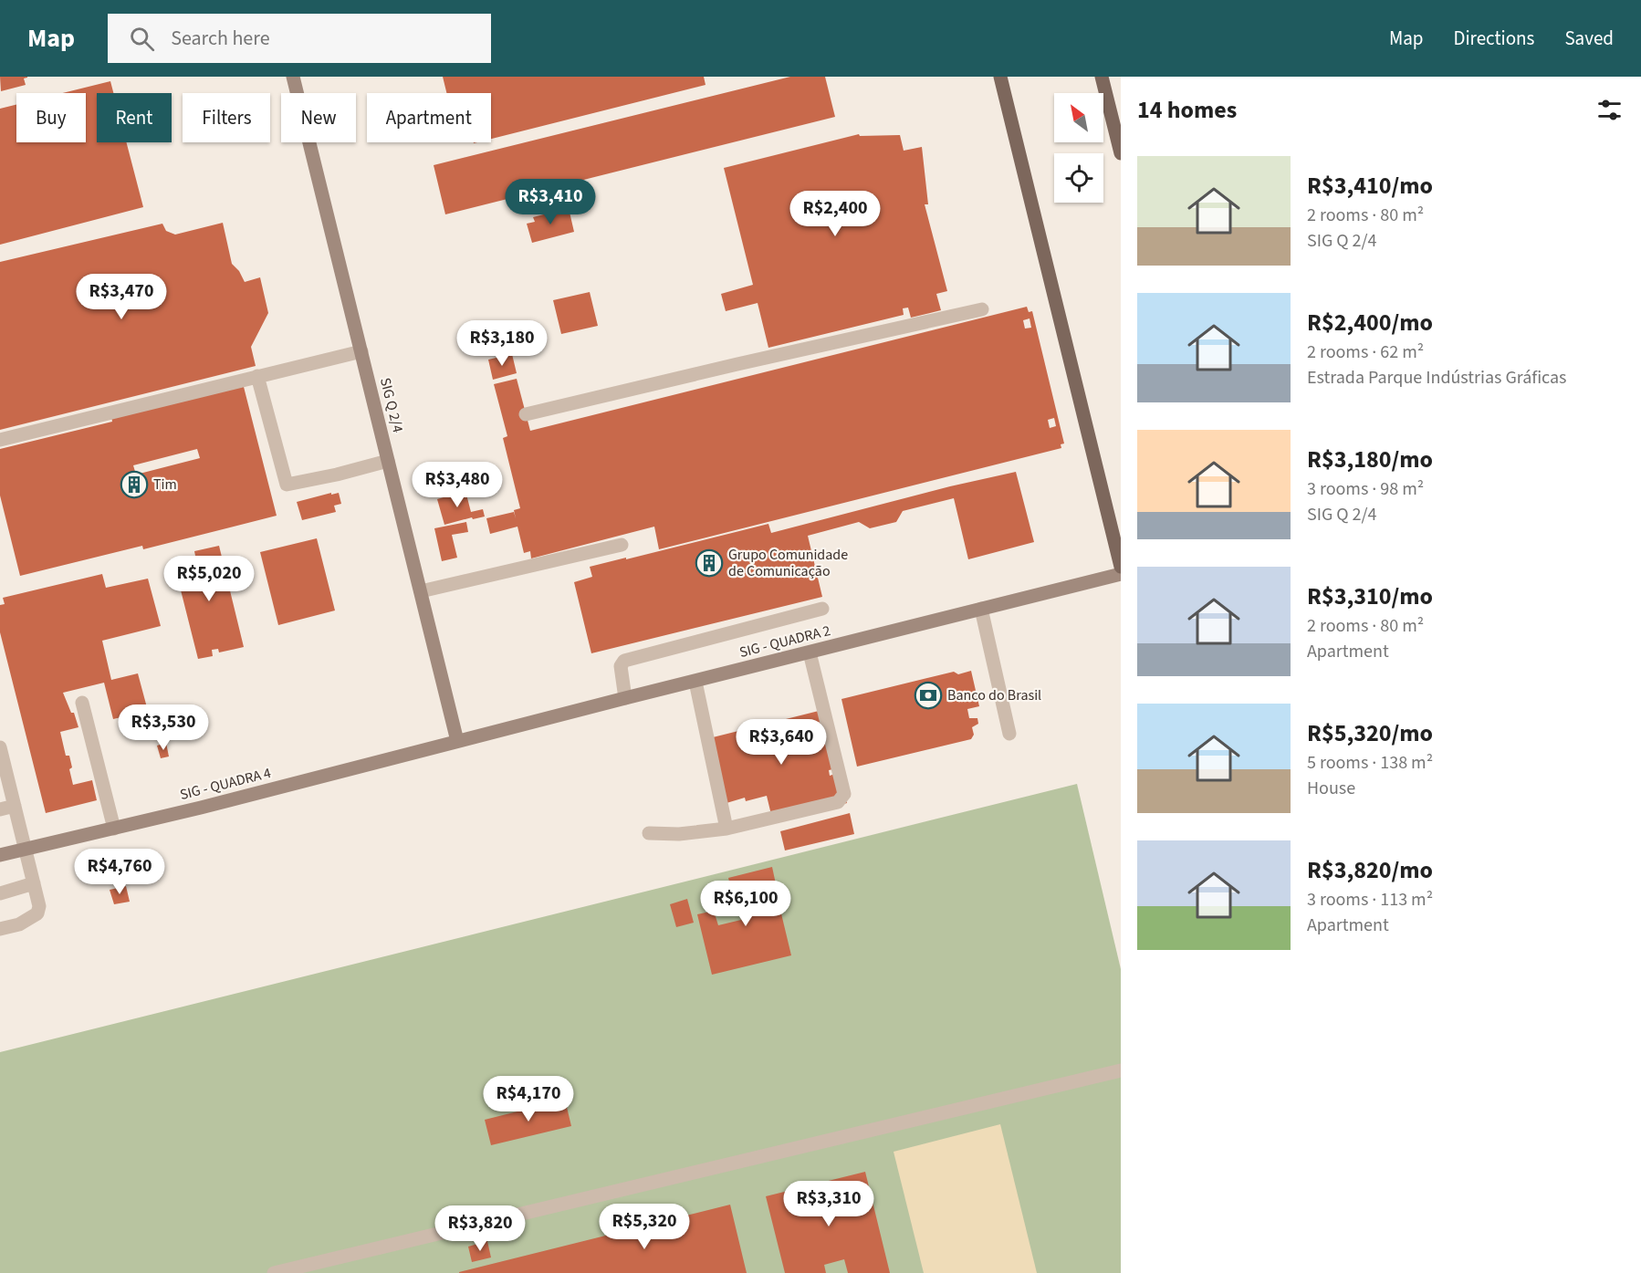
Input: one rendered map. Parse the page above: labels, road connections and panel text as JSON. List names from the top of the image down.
{
  "streets": {
    "street": ["SIG Q 2/4", "SIG - QUADRA 2", "SIG - QUADRA 4"]
  },
  "crossings": [
    ["SIG Q 2/4", "SIG - QUADRA 2"],
    ["SIG Q 2/4", "SIG - QUADRA 4"],
    ["SIG - QUADRA 2", "SIG - QUADRA 4"]
  ],
  "places": {
    "building": ["Tim", "Grupo Comunidade de Comunicação"],
    "bank": ["Banco do Brasil"]
  },
  "north": "top left",
  "page": {
    "header": "Map",
    "search": "Search here",
    "nav": ["Map", "Directions", "Saved"],
    "heading": "14 homes",
    "chip": [
      "Buy",
      "Rent",
      "Filters",
      "New",
      "Apartment"
    ],
    "list": [
      {
        "name": "R$3,410/mo",
        "note": "2 rooms · 80 m² · SIG Q 2/4"
      },
      {
        "name": "R$2,400/mo",
        "note": "2 rooms · 62 m² · Estrada Parque Indústrias Gráficas"
      },
      {
        "name": "R$3,180/mo",
        "note": "3 rooms · 98 m² · SIG Q 2/4"
      },
      {
        "name": "R$3,310/mo",
        "note": "2 rooms · 80 m² · Apartment"
      },
      {
        "name": "R$5,320/mo",
        "note": "5 rooms · 138 m² · House"
      },
      {
        "name": "R$3,820/mo",
        "note": "3 rooms · 113 m² · Apartment"
      }
    ],
    "price": [
      "R$3,410",
      "R$2,400",
      "R$3,470",
      "R$3,180",
      "R$3,480",
      "R$5,020",
      "R$3,530",
      "R$3,640",
      "R$4,760",
      "R$6,100",
      "R$4,170",
      "R$3,310",
      "R$5,320",
      "R$3,820"
    ]
  }
}
